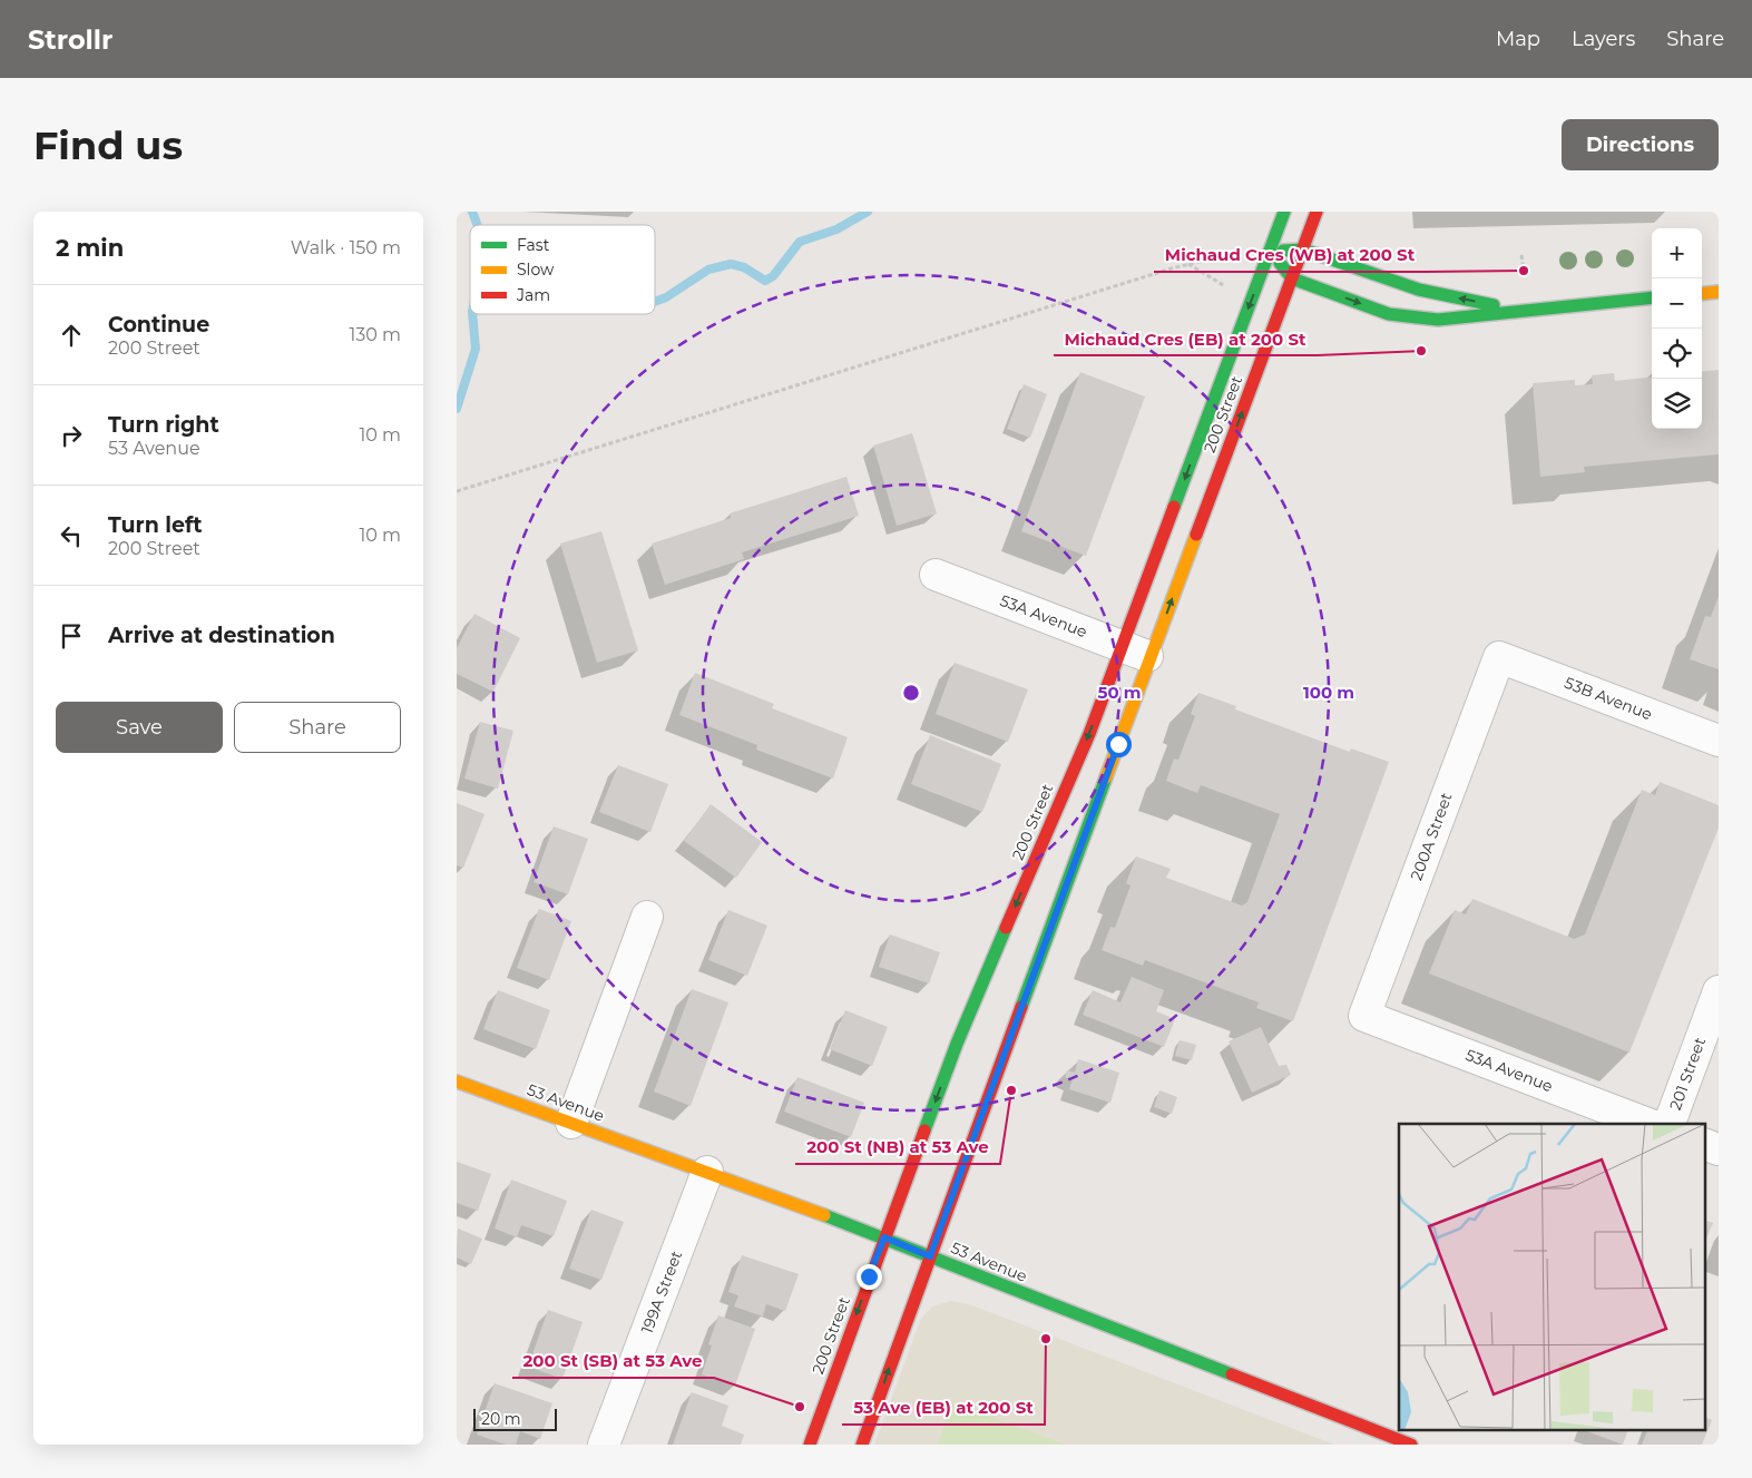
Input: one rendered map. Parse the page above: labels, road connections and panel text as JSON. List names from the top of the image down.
{
  "streets": {
    "main road": ["200 Street", "53 Avenue"],
    "street": [
      "53A Avenue",
      "53B Avenue",
      "200A Street",
      "201 Street",
      "199A Street"
    ]
  },
  "crossings": [
    ["200 Street", "53A Avenue"],
    ["200 Street", "53 Avenue"],
    ["53A Avenue", "200A Street"],
    ["53B Avenue", "200A Street"],
    ["53 Avenue", "199A Street"]
  ],
  "places": [
    "Michaud Cres (WB) at 200 St",
    "Michaud Cres (EB) at 200 St",
    "200 St (NB) at 53 Ave",
    "53 Ave (EB) at 200 St",
    "200 St (SB) at 53 Ave"
  ],
  "legend": ["Fast", "Slow", "Jam"],
  "scale_bar": "20 m",
  "page": {
    "header": "Strollr",
    "nav": ["Map", "Layers", "Share"],
    "buttons": [
      "Directions",
      ["Save", "Share"]
    ],
    "title": "Find us",
    "heading": ["2 min", "Walk · 150 m"],
    "map_buttons": ["+", "−"],
    "list": [
      ["Continue", "200 Street", "130 m"],
      ["Turn right", "53 Avenue", "10 m"],
      ["Turn left", "200 Street", "10 m"],
      "Arrive at destination"
    ],
    "scale": "20 m"
  },
  "rings": ["50 m", "100 m"]
}
